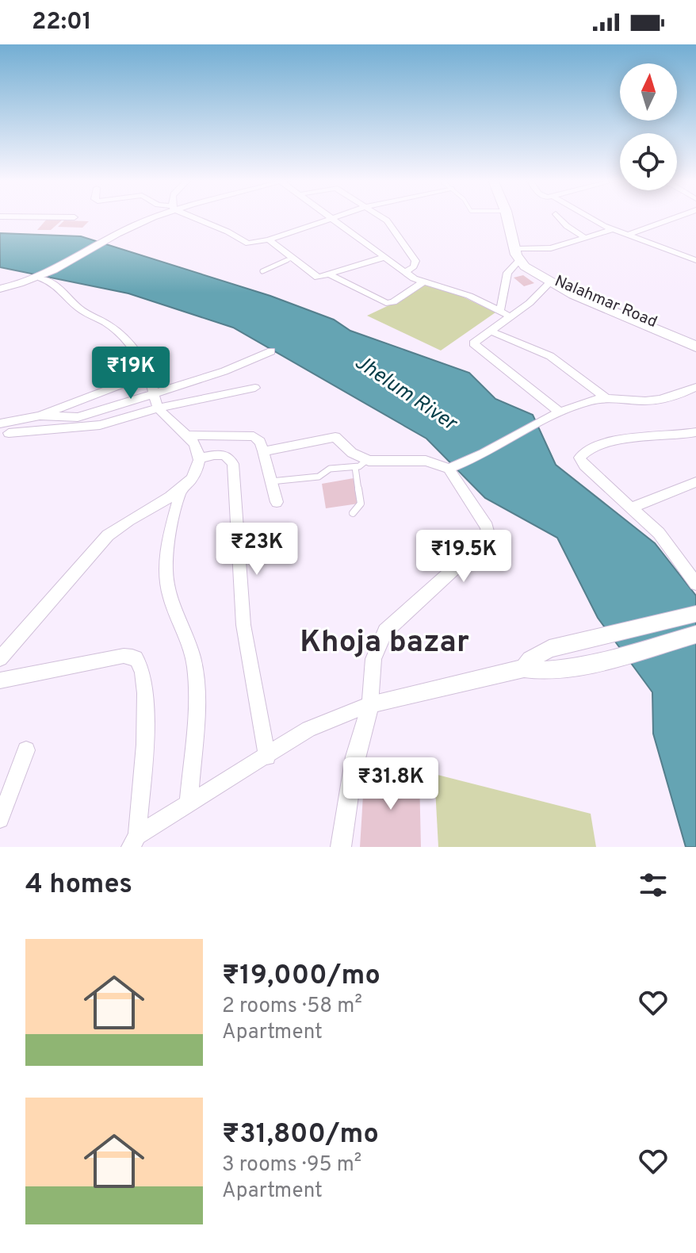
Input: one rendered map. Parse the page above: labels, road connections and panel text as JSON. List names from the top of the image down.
{
  "streets": {
    "main road": ["Nalahmar Road"]
  },
  "districts": ["Khoja bazar"],
  "water": ["Jhelum River"],
  "north": "top",
  "page": {
    "status": "22:01",
    "price": [
      "₹19K",
      "₹23K",
      "₹19.5K",
      "₹31.8K"
    ],
    "heading": "4 homes",
    "list": [
      {
        "name": "₹19,000/mo",
        "note": "2 rooms · 58 m² · Apartment"
      },
      {
        "name": "₹31,800/mo",
        "note": "3 rooms · 95 m² · Apartment"
      }
    ]
  }
}
